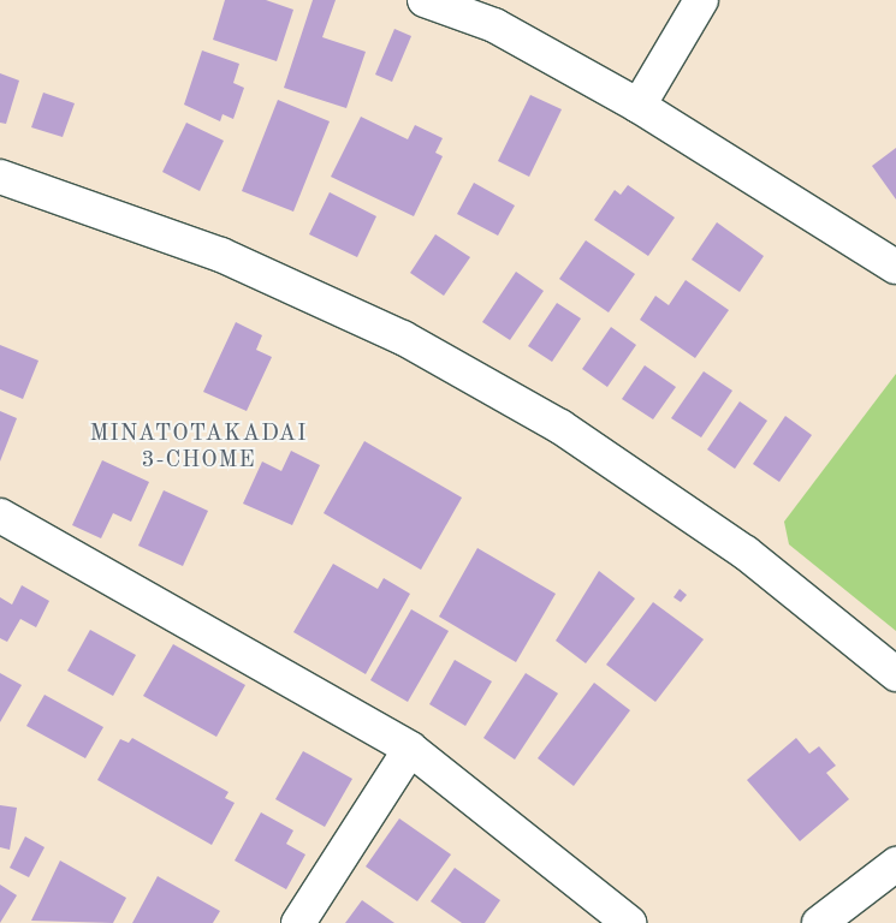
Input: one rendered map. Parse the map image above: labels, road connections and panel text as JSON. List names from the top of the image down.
{
  "districts": ["MINATOTAKADAI 3-CHOME"]
}
